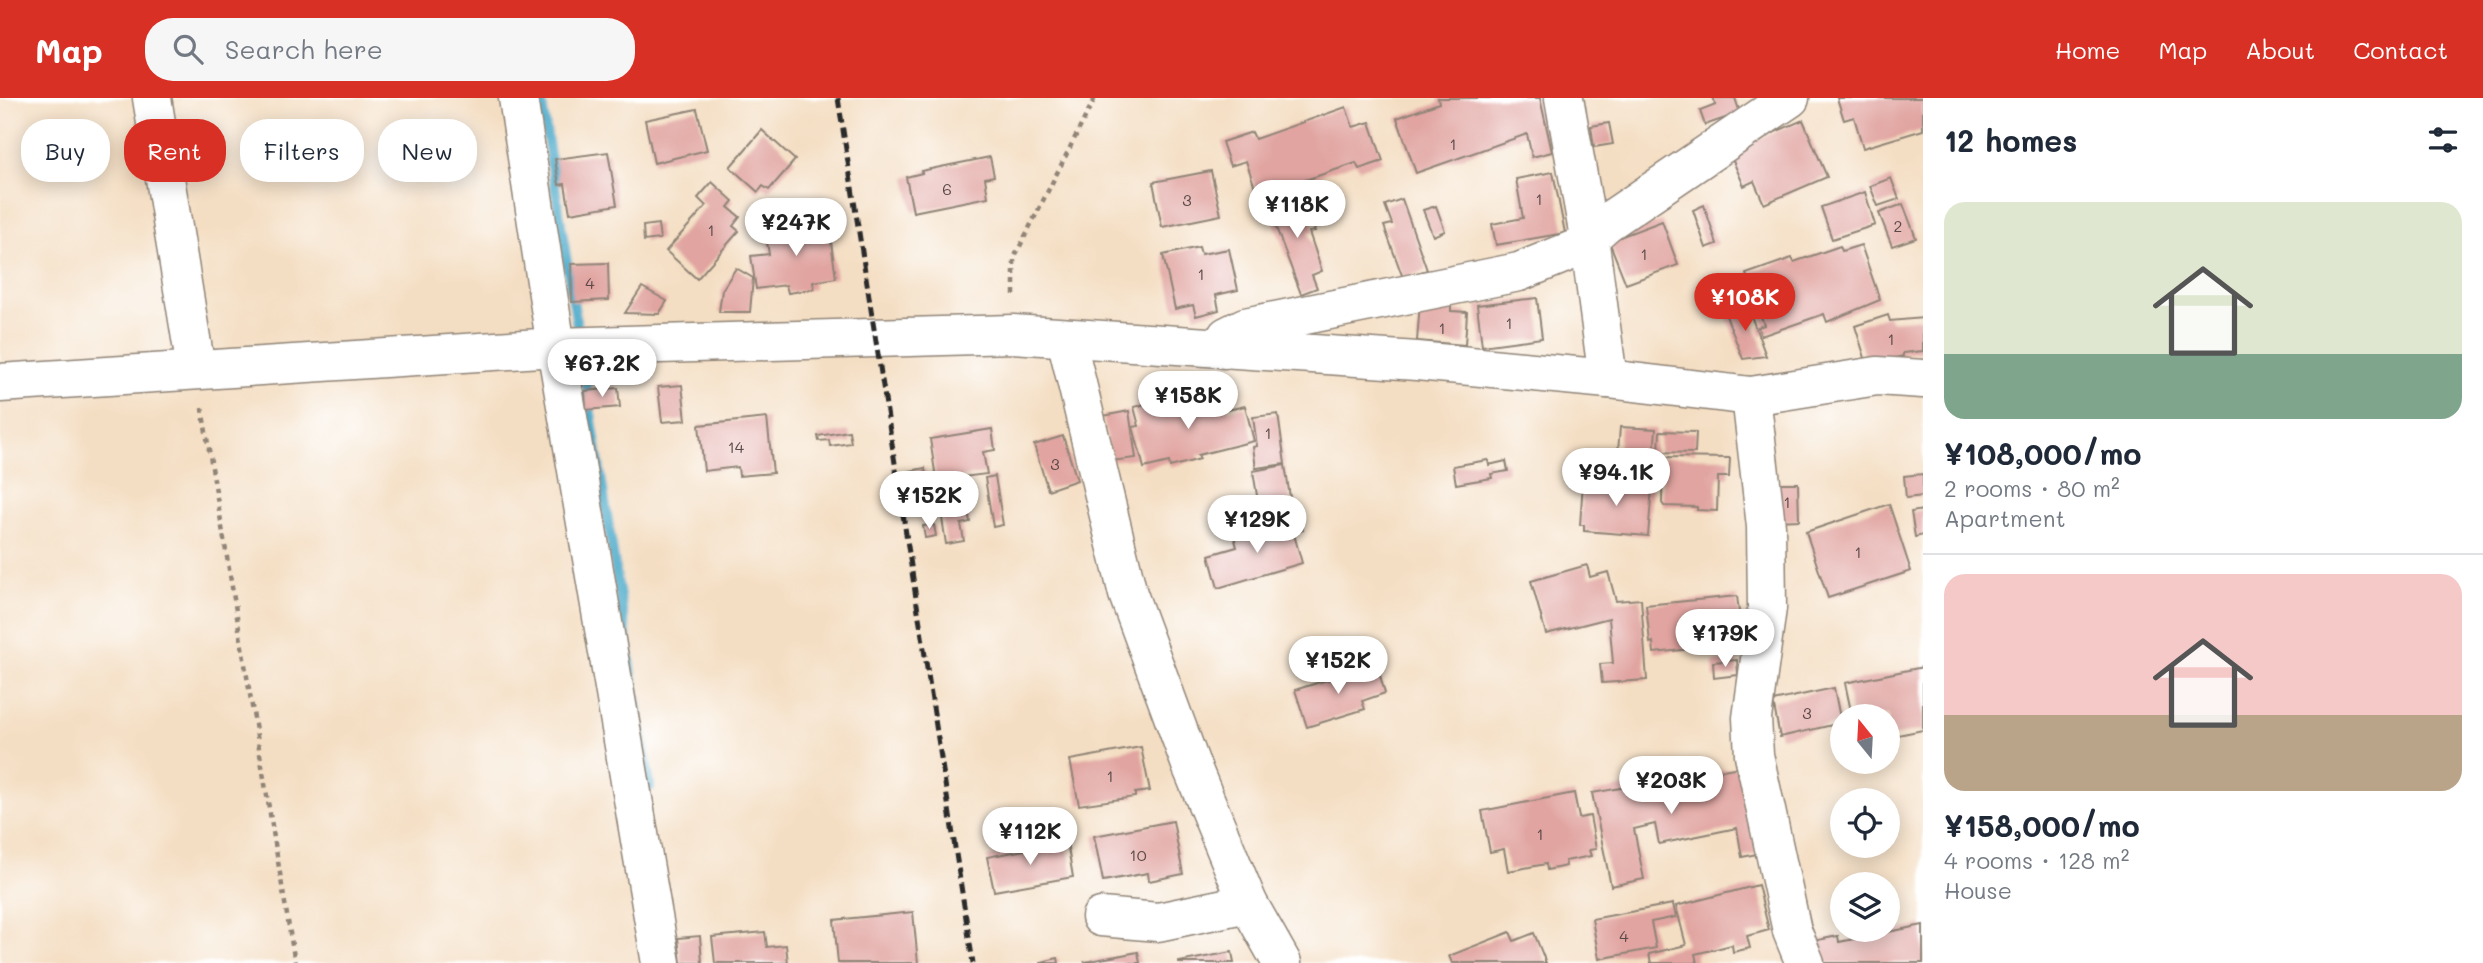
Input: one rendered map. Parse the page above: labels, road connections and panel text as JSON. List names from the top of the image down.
{
  "house_numbers": [
    "1",
    "6",
    "1",
    "3",
    "2",
    "1",
    "1",
    "1",
    "4",
    "1",
    "1",
    "1",
    "1",
    "14",
    "3",
    "1",
    "1",
    "3",
    "1",
    "1",
    "10",
    "4"
  ],
  "north": "top",
  "page": {
    "header": "Map",
    "search": "Search here",
    "nav": [
      "Home",
      "Map",
      "About",
      "Contact"
    ],
    "heading": "12 homes",
    "chip": [
      "Buy",
      "Rent",
      "Filters",
      "New"
    ],
    "price": [
      "¥118K",
      "¥247K",
      "¥108K",
      "¥67.2K",
      "¥158K",
      "¥94.1K",
      "¥152K",
      "¥129K",
      "¥179K",
      "¥152K",
      "¥203K",
      "¥112K"
    ],
    "list": [
      {
        "name": "¥108,000/mo",
        "note": "2 rooms · 80 m² · Apartment"
      },
      {
        "name": "¥158,000/mo",
        "note": "4 rooms · 128 m² · House"
      }
    ]
  }
}
